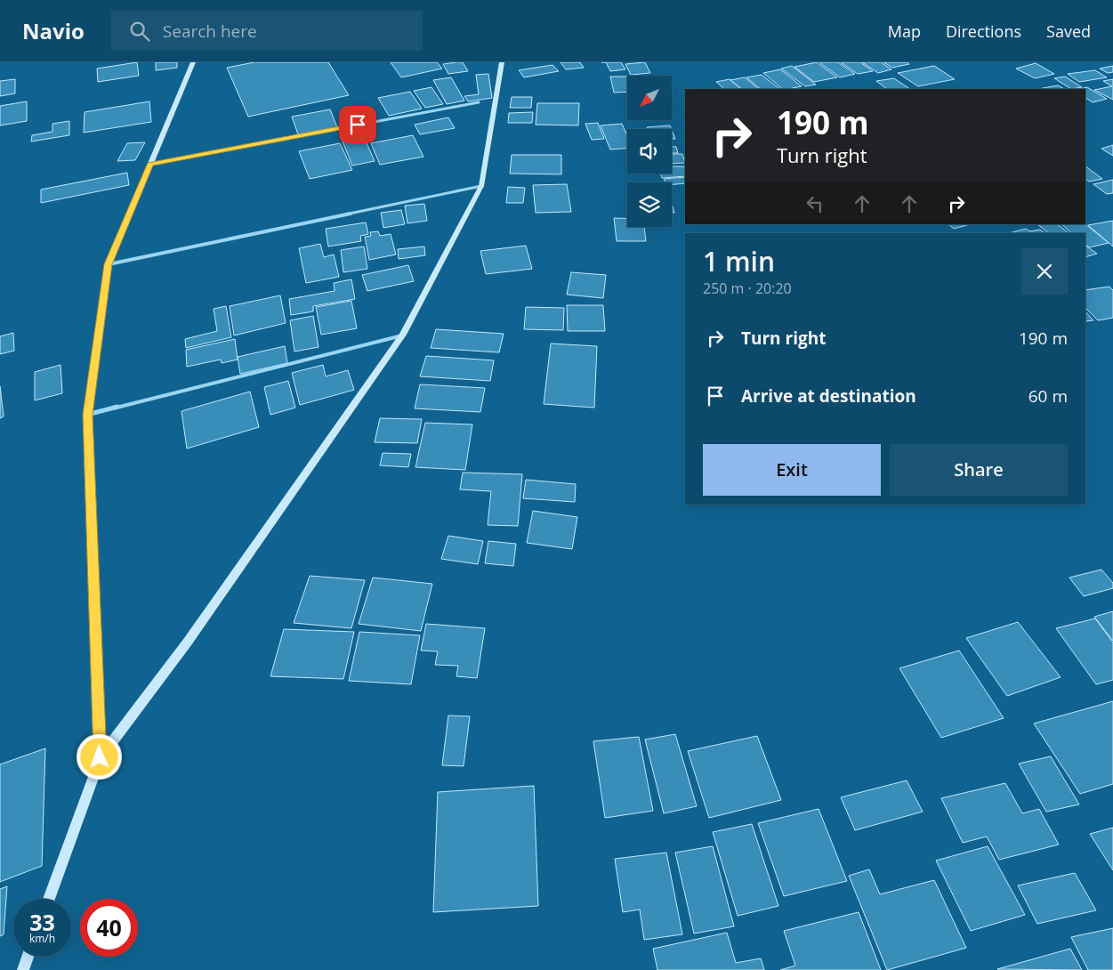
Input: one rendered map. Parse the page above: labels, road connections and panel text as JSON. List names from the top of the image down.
{
  "north": "bottom left",
  "page": {
    "header": "Navio",
    "search": "Search here",
    "nav": ["Map", "Directions", "Saved"],
    "turn": ["190 m", "Turn right"],
    "heading": ["1 min", "250 m · 20:20"],
    "list": [
      {
        "name": "Turn right",
        "value": "190 m"
      },
      {
        "name": "Arrive at destination",
        "value": "60 m"
      }
    ],
    "buttons": ["Exit", "Share"],
    "speed": "33 km/h",
    "limit": "40"
  }
}
